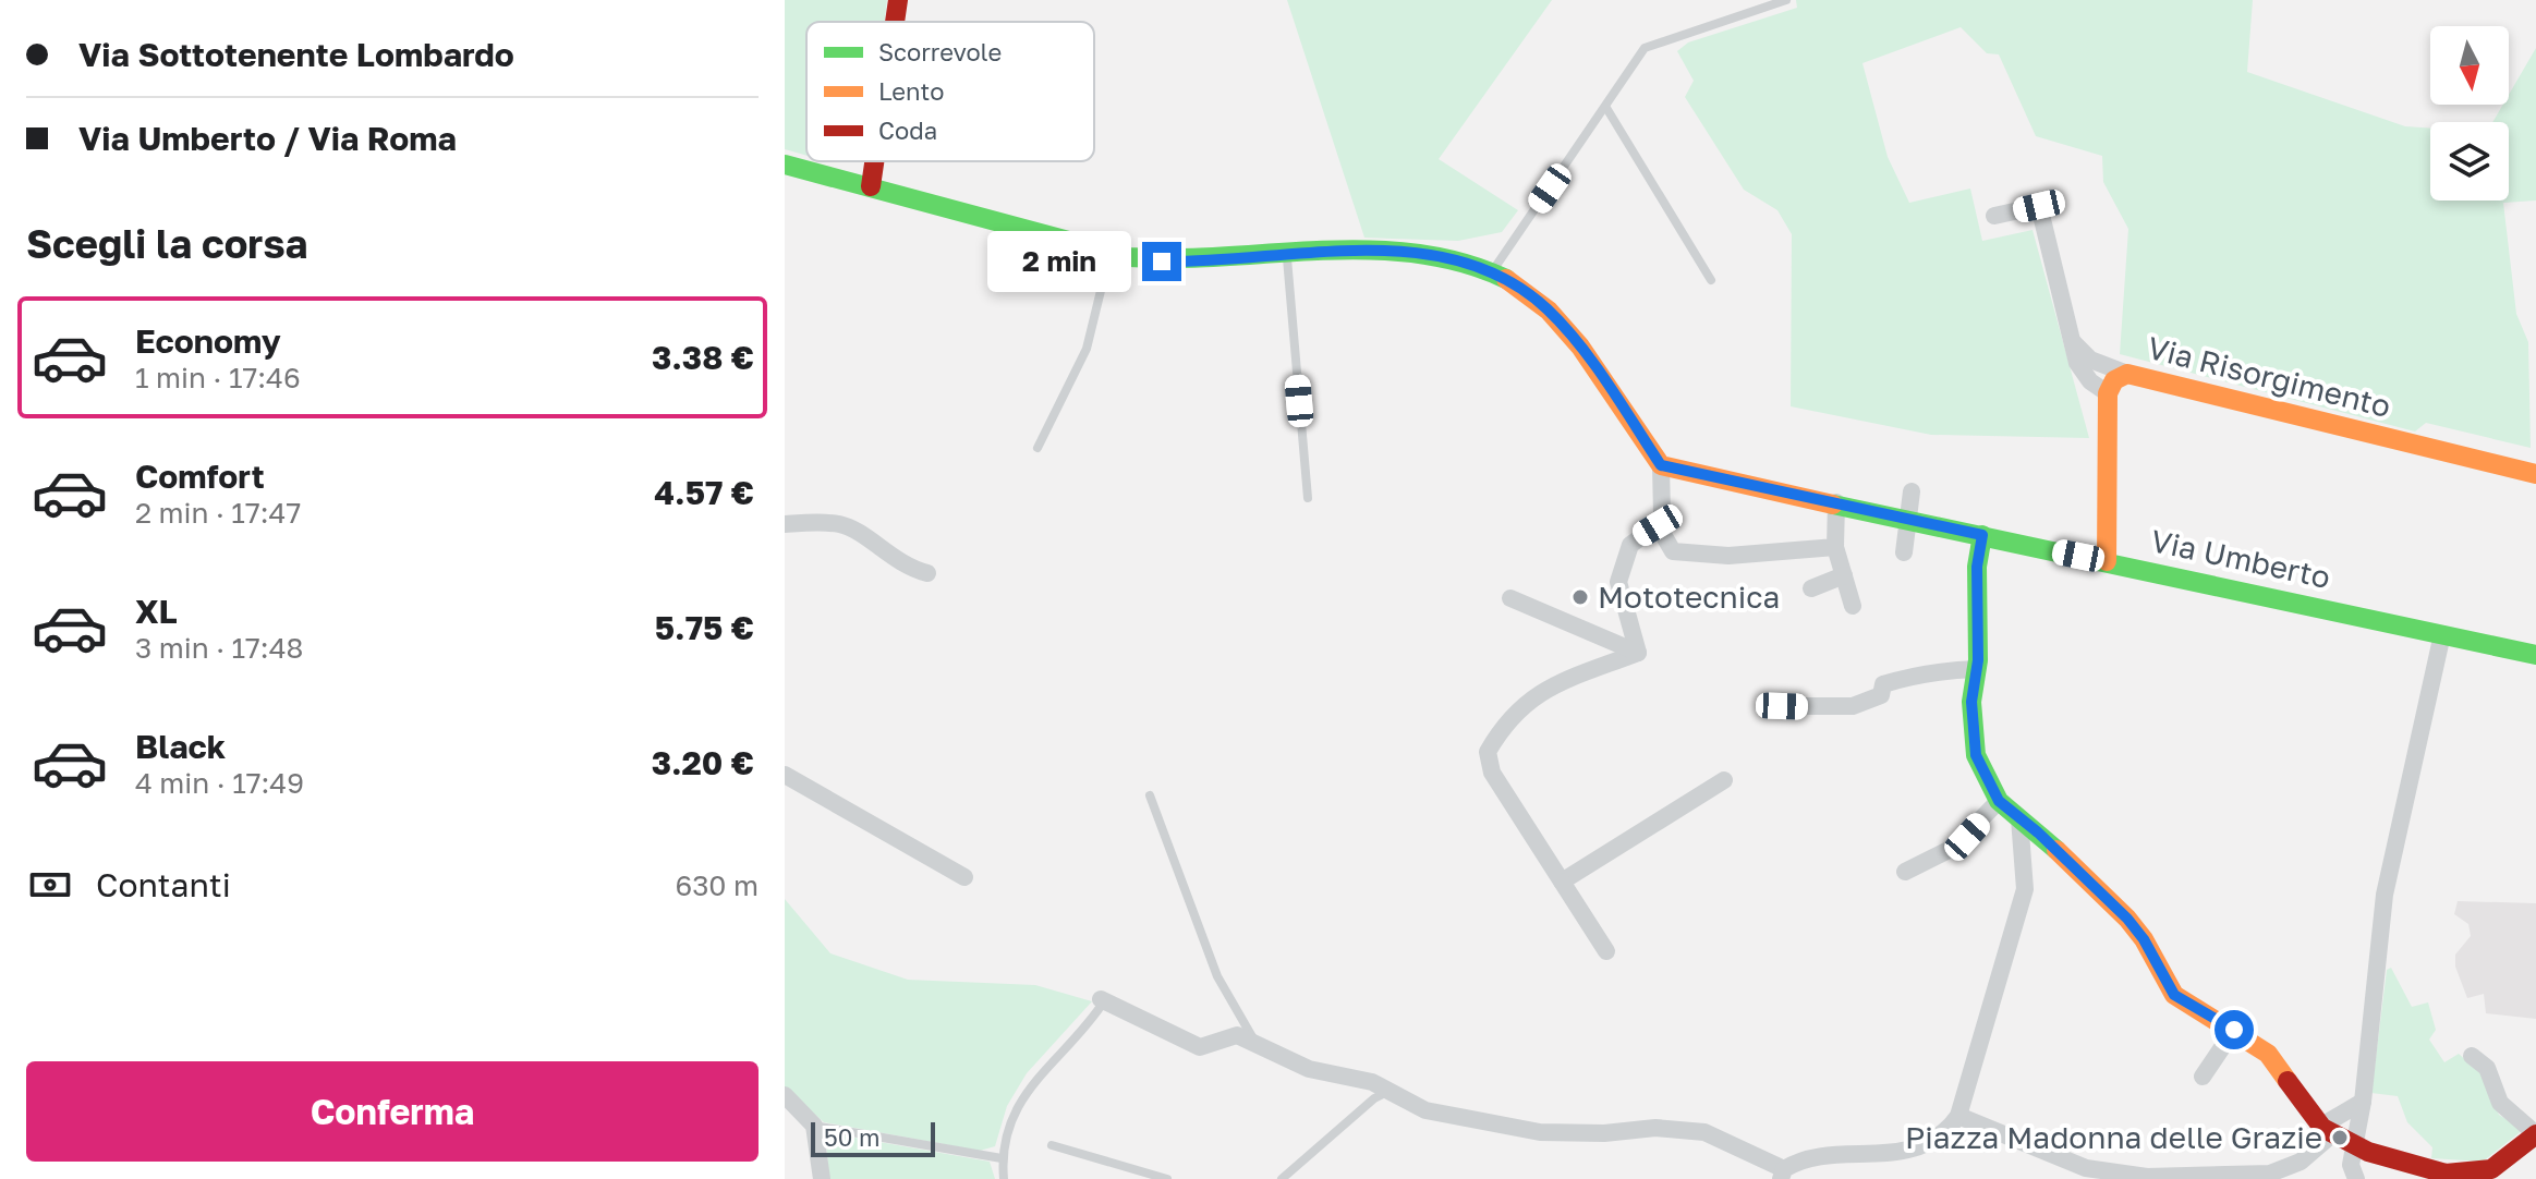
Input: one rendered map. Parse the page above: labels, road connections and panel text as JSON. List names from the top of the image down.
{
  "streets": {
    "main road": ["Via Risorgimento", "Via Umberto"]
  },
  "crossings": [
    ["Via Risorgimento", "Via Umberto"]
  ],
  "places": ["Mototecnica", "Piazza Madonna delle Grazie"],
  "legend": ["Scorrevole", "Lento", "Coda"],
  "scale_bar": "50 m",
  "north": "bottom",
  "page": {
    "banner": ["Via Sottotenente Lombardo", "Via Umberto / Via Roma"],
    "heading": "Scegli la corsa",
    "bubble": "2 min",
    "list": [
      {
        "name": "Economy",
        "note": "1 min · 17:46",
        "value": "3.38 €"
      },
      {
        "name": "Comfort",
        "note": "2 min · 17:47",
        "value": "4.57 €"
      },
      {
        "name": "XL",
        "note": "3 min · 17:48",
        "value": "5.75 €"
      },
      {
        "name": "Black",
        "note": "4 min · 17:49",
        "value": "3.20 €"
      }
    ],
    "pay": ["Contanti", "630 m"],
    "buttons": "Conferma",
    "scale": "50 m"
  }
}
